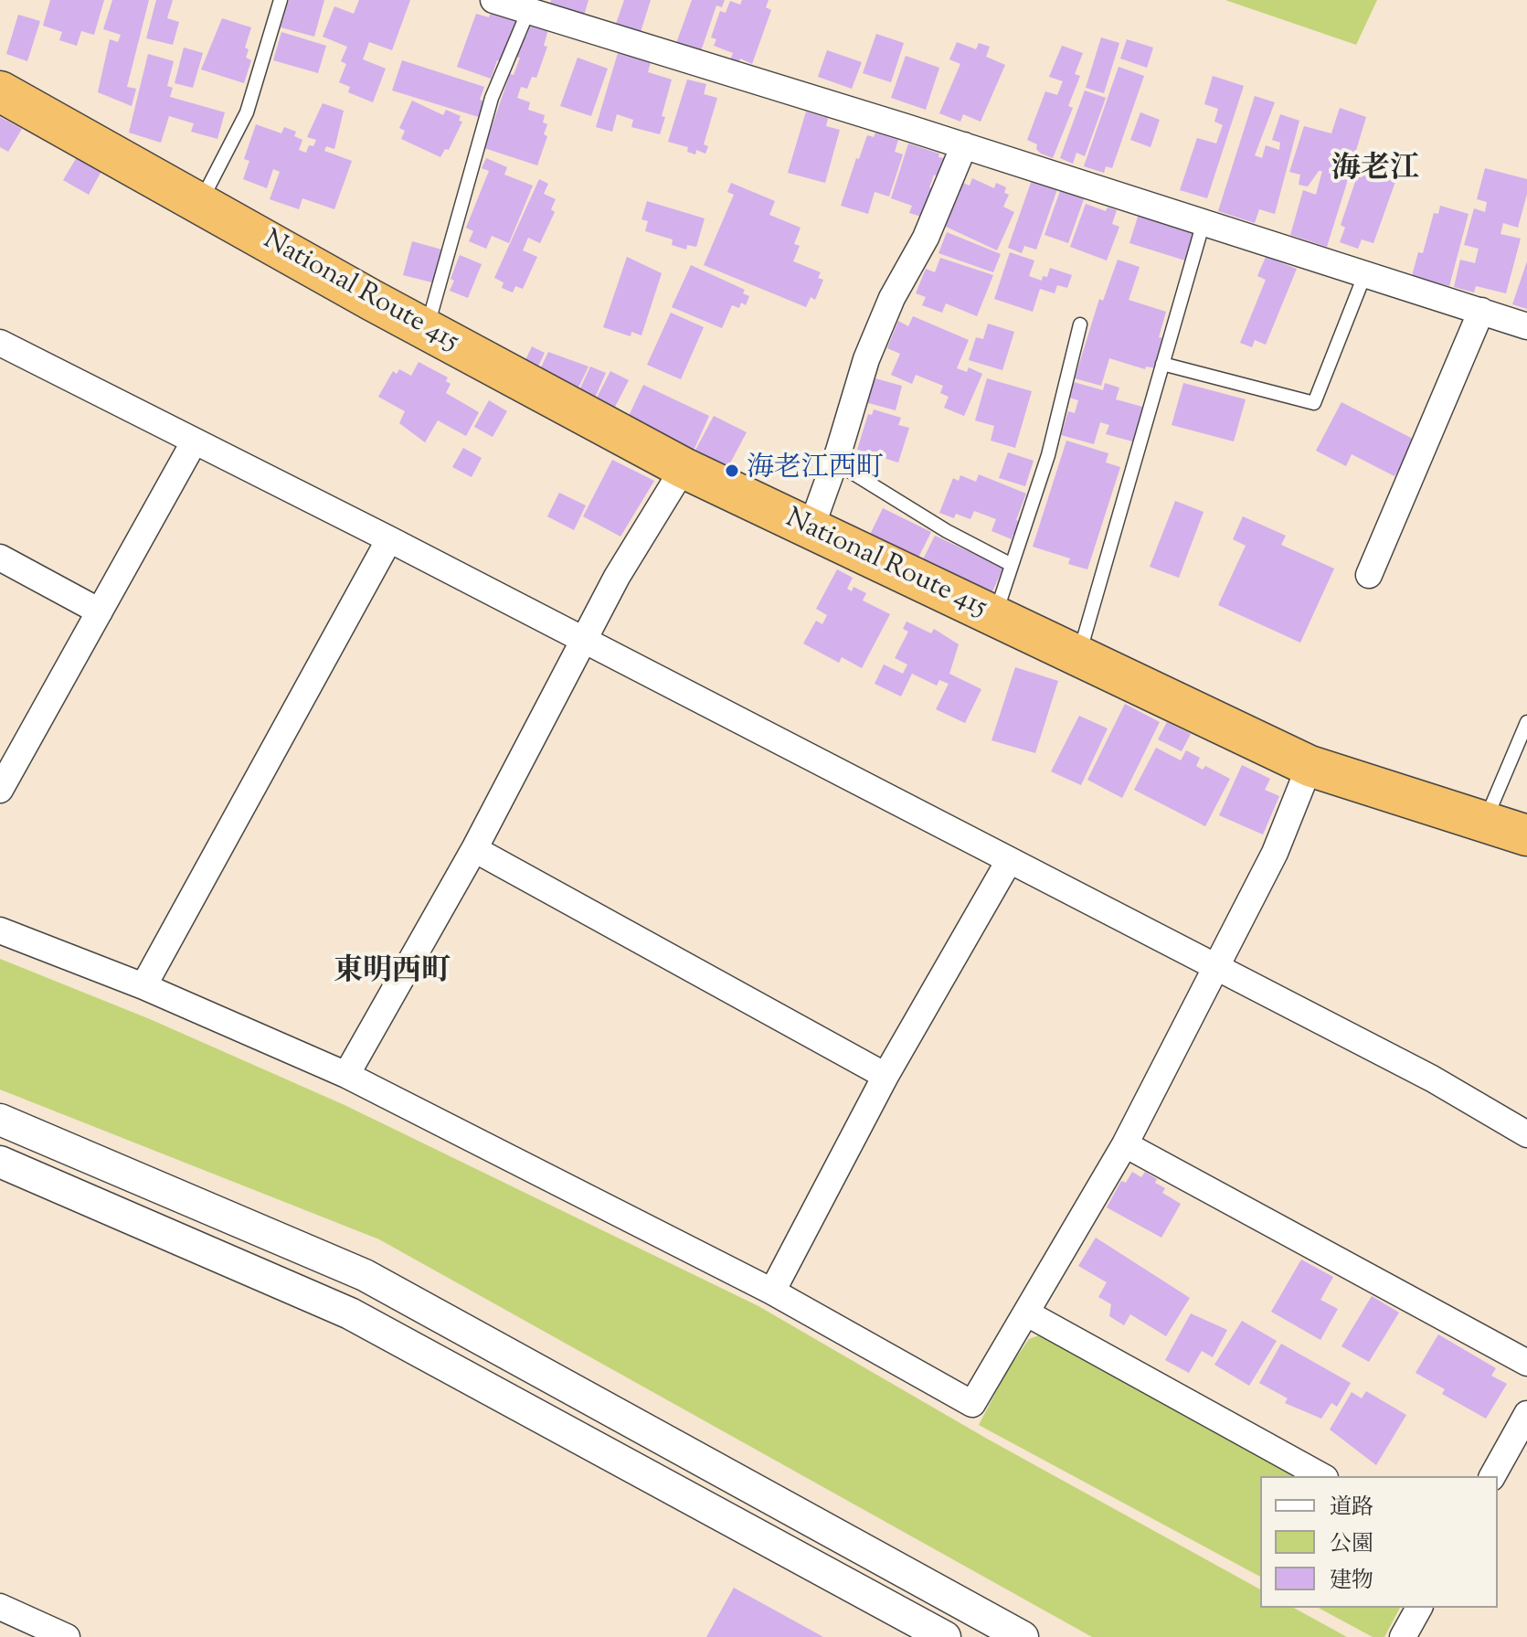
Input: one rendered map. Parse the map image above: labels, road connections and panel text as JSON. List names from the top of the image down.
{
  "streets": {
    "highway": ["National Route 415"]
  },
  "districts": ["海老江", "東明西町"],
  "places": ["海老江西町"],
  "legend": ["道路", "公園", "建物"]
}
